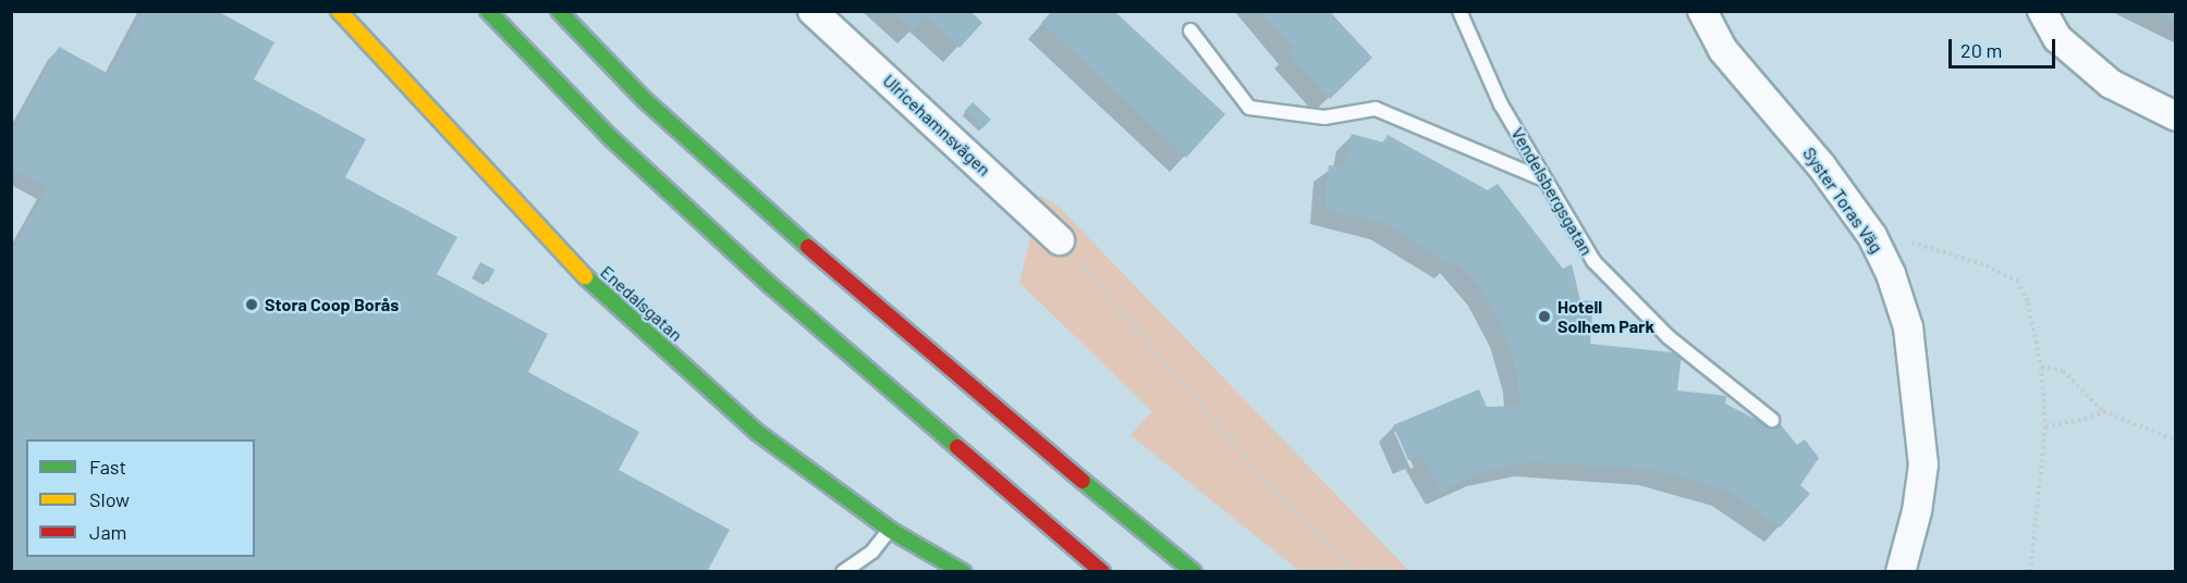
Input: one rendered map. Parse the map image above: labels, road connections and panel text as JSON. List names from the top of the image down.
{
  "streets": {
    "main road": ["Enedalsgatan"],
    "street": ["Ulricehamnsvägen", "Syster Toras Väg"],
    "lane": ["Vendelsbergsgatan"]
  },
  "places": ["Stora Coop Borås", "Hotell Solhem Park"],
  "legend": ["Fast", "Slow", "Jam"],
  "scale_bar": "20 m"
}
